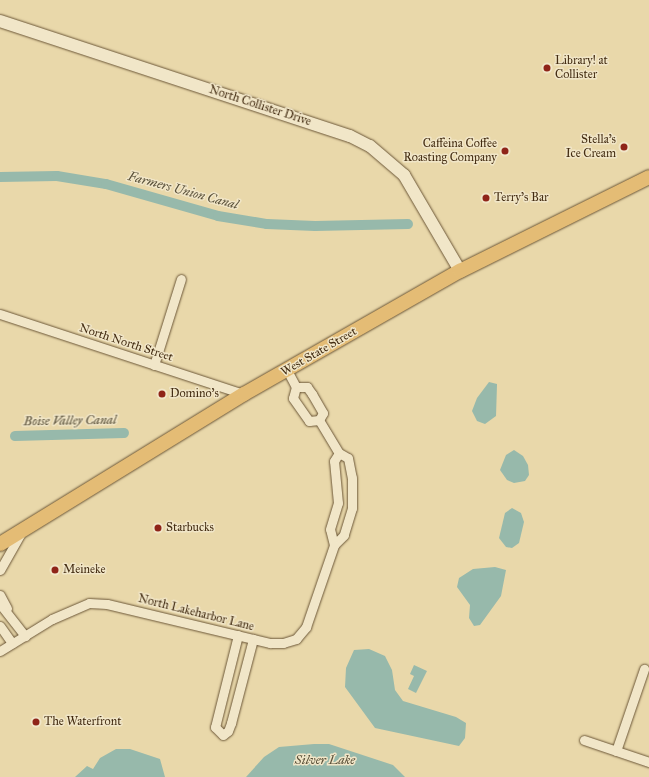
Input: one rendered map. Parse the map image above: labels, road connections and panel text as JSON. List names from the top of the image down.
{
  "streets": {
    "main road": ["West State Street"],
    "street": ["North Collister Drive", "North North Street", "North Lakeharbor Lane"]
  },
  "crossings": [
    ["North Collister Drive", "West State Street"],
    ["North North Street", "West State Street"]
  ],
  "water": ["Farmers Union Canal", "Boise Valley Canal", "Silver Lake"],
  "places": [
    "Library! at Collister",
    "Stella's Ice Cream",
    "Caffeina Coffee Roasting Company",
    "Terry's Bar",
    "Domino's",
    "Starbucks",
    "Meineke",
    "The Waterfront"
  ]
}
